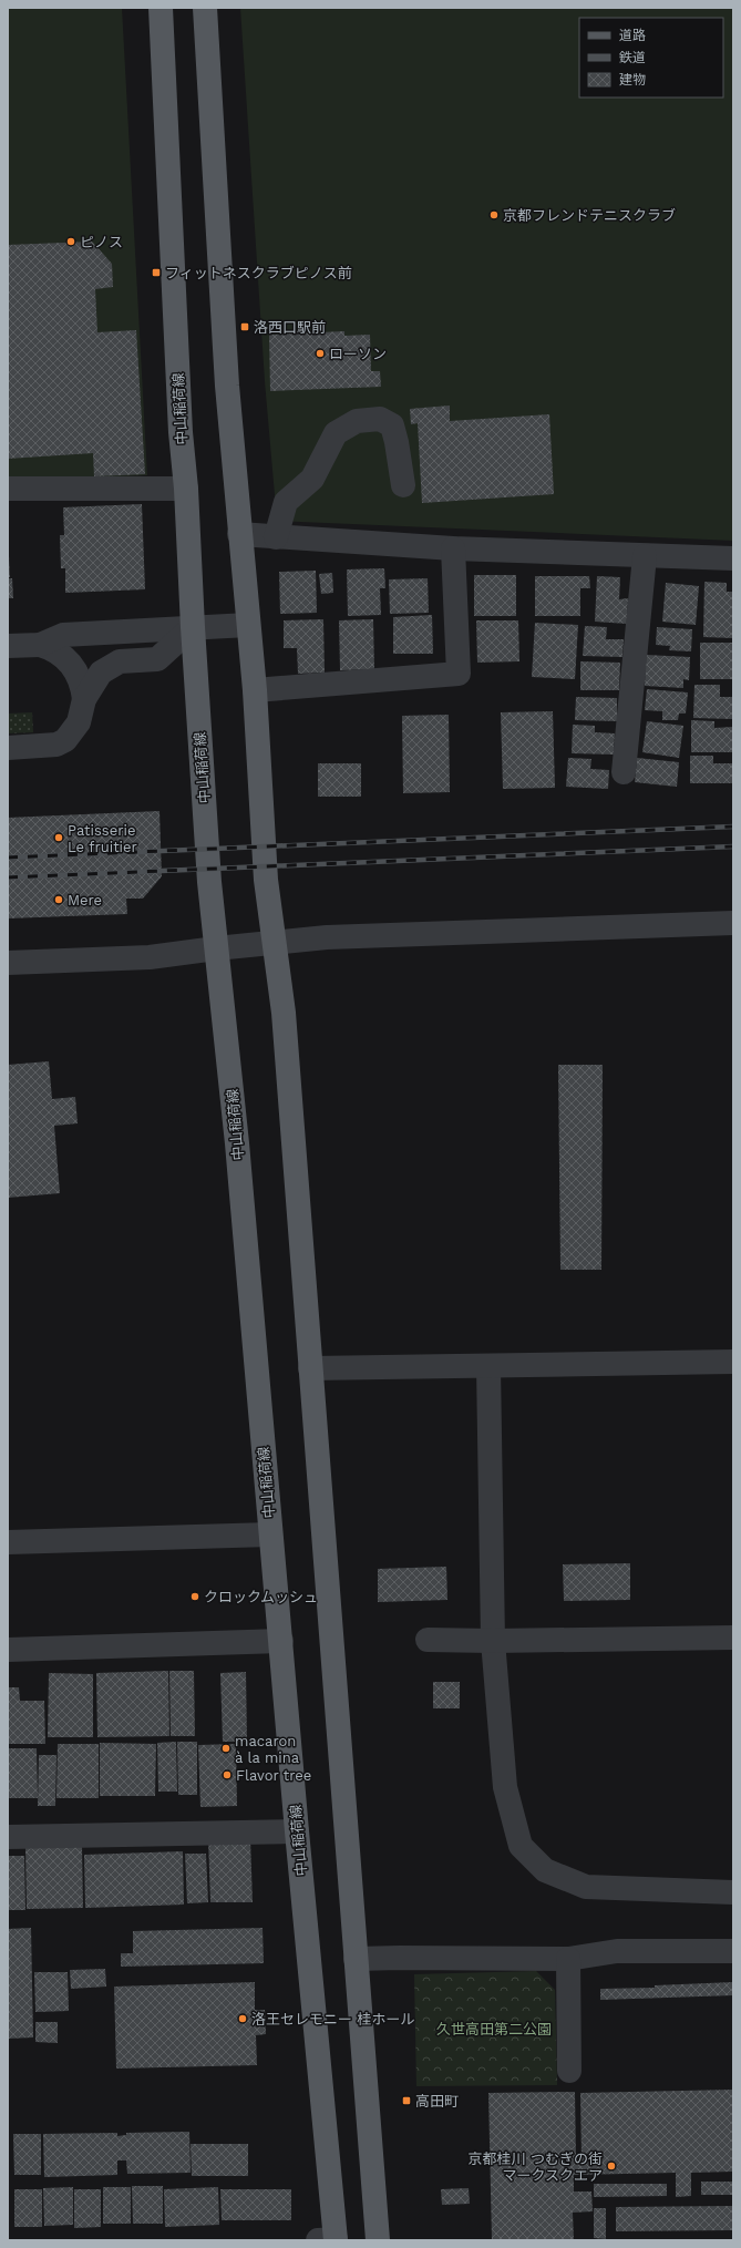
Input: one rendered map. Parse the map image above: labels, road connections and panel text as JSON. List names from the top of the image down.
{
  "streets": {
    "main road": ["中山稲荷線"]
  },
  "parks": ["久世高田第二公園"],
  "places": {
    "other": [
      "京都フレンドテニスクラブ",
      "ピノス",
      "ローソン",
      "Patisserie Le fruitier",
      "Mere",
      "クロックムッシュ",
      "macaron à la mina",
      "Flavor tree",
      "洛王セレモニー 桂ホール",
      "京都桂川 つむぎの街 マークスクエア"
    ],
    "transit": ["フィットネスクラブピノス前", "洛西口駅前", "高田町"]
  },
  "legend": ["道路", "鉄道", "建物"]
}
